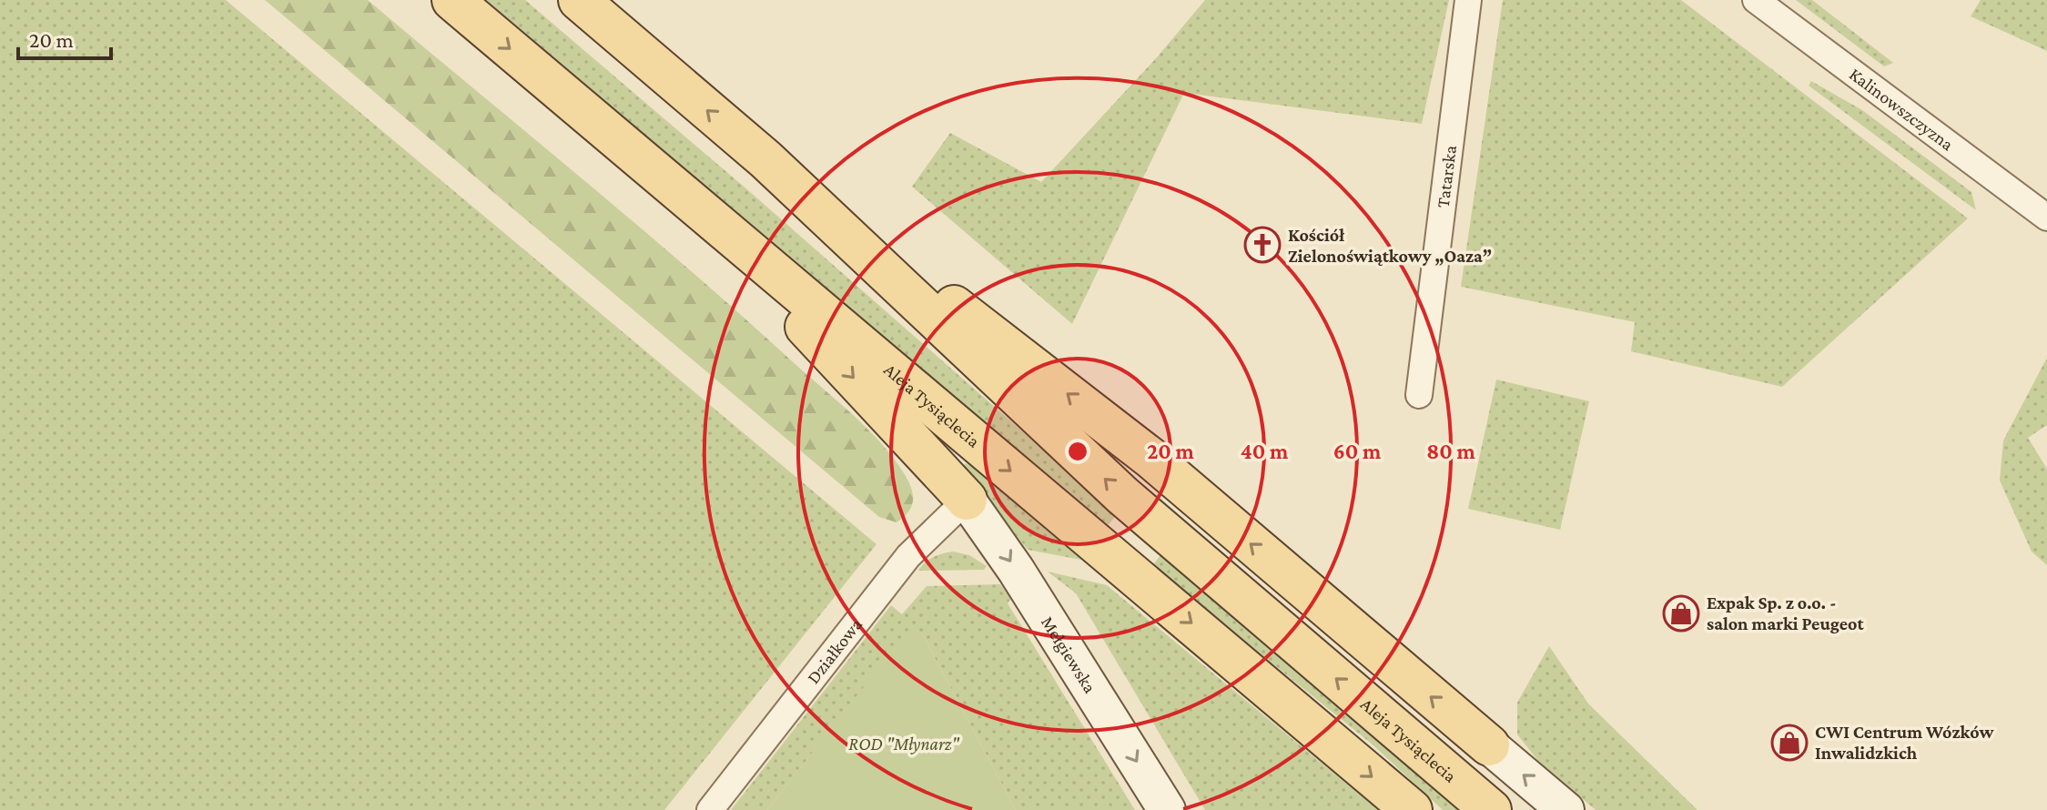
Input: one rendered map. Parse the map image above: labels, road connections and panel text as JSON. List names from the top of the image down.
{
  "streets": {
    "main road": ["Aleja Tysiąclecia", "Mełgiewska"],
    "street": ["Kalinowszczyzna", "Tatarska", "Działkowa"]
  },
  "crossings": [
    ["Działkowa", "Mełgiewska"]
  ],
  "parks": ["ROD \"Młynarz\""],
  "places": {
    "church": ["Kościół Zielonoświątkowy „Oaza”"],
    "shop": ["Expak Sp. z o.o. - salon marki Peugeot", "CWI Centrum Wózków Inwalidzkich"]
  },
  "scale_bar": "20 m",
  "rings": [
    "20 m",
    "40 m",
    "60 m",
    "80 m"
  ]
}
